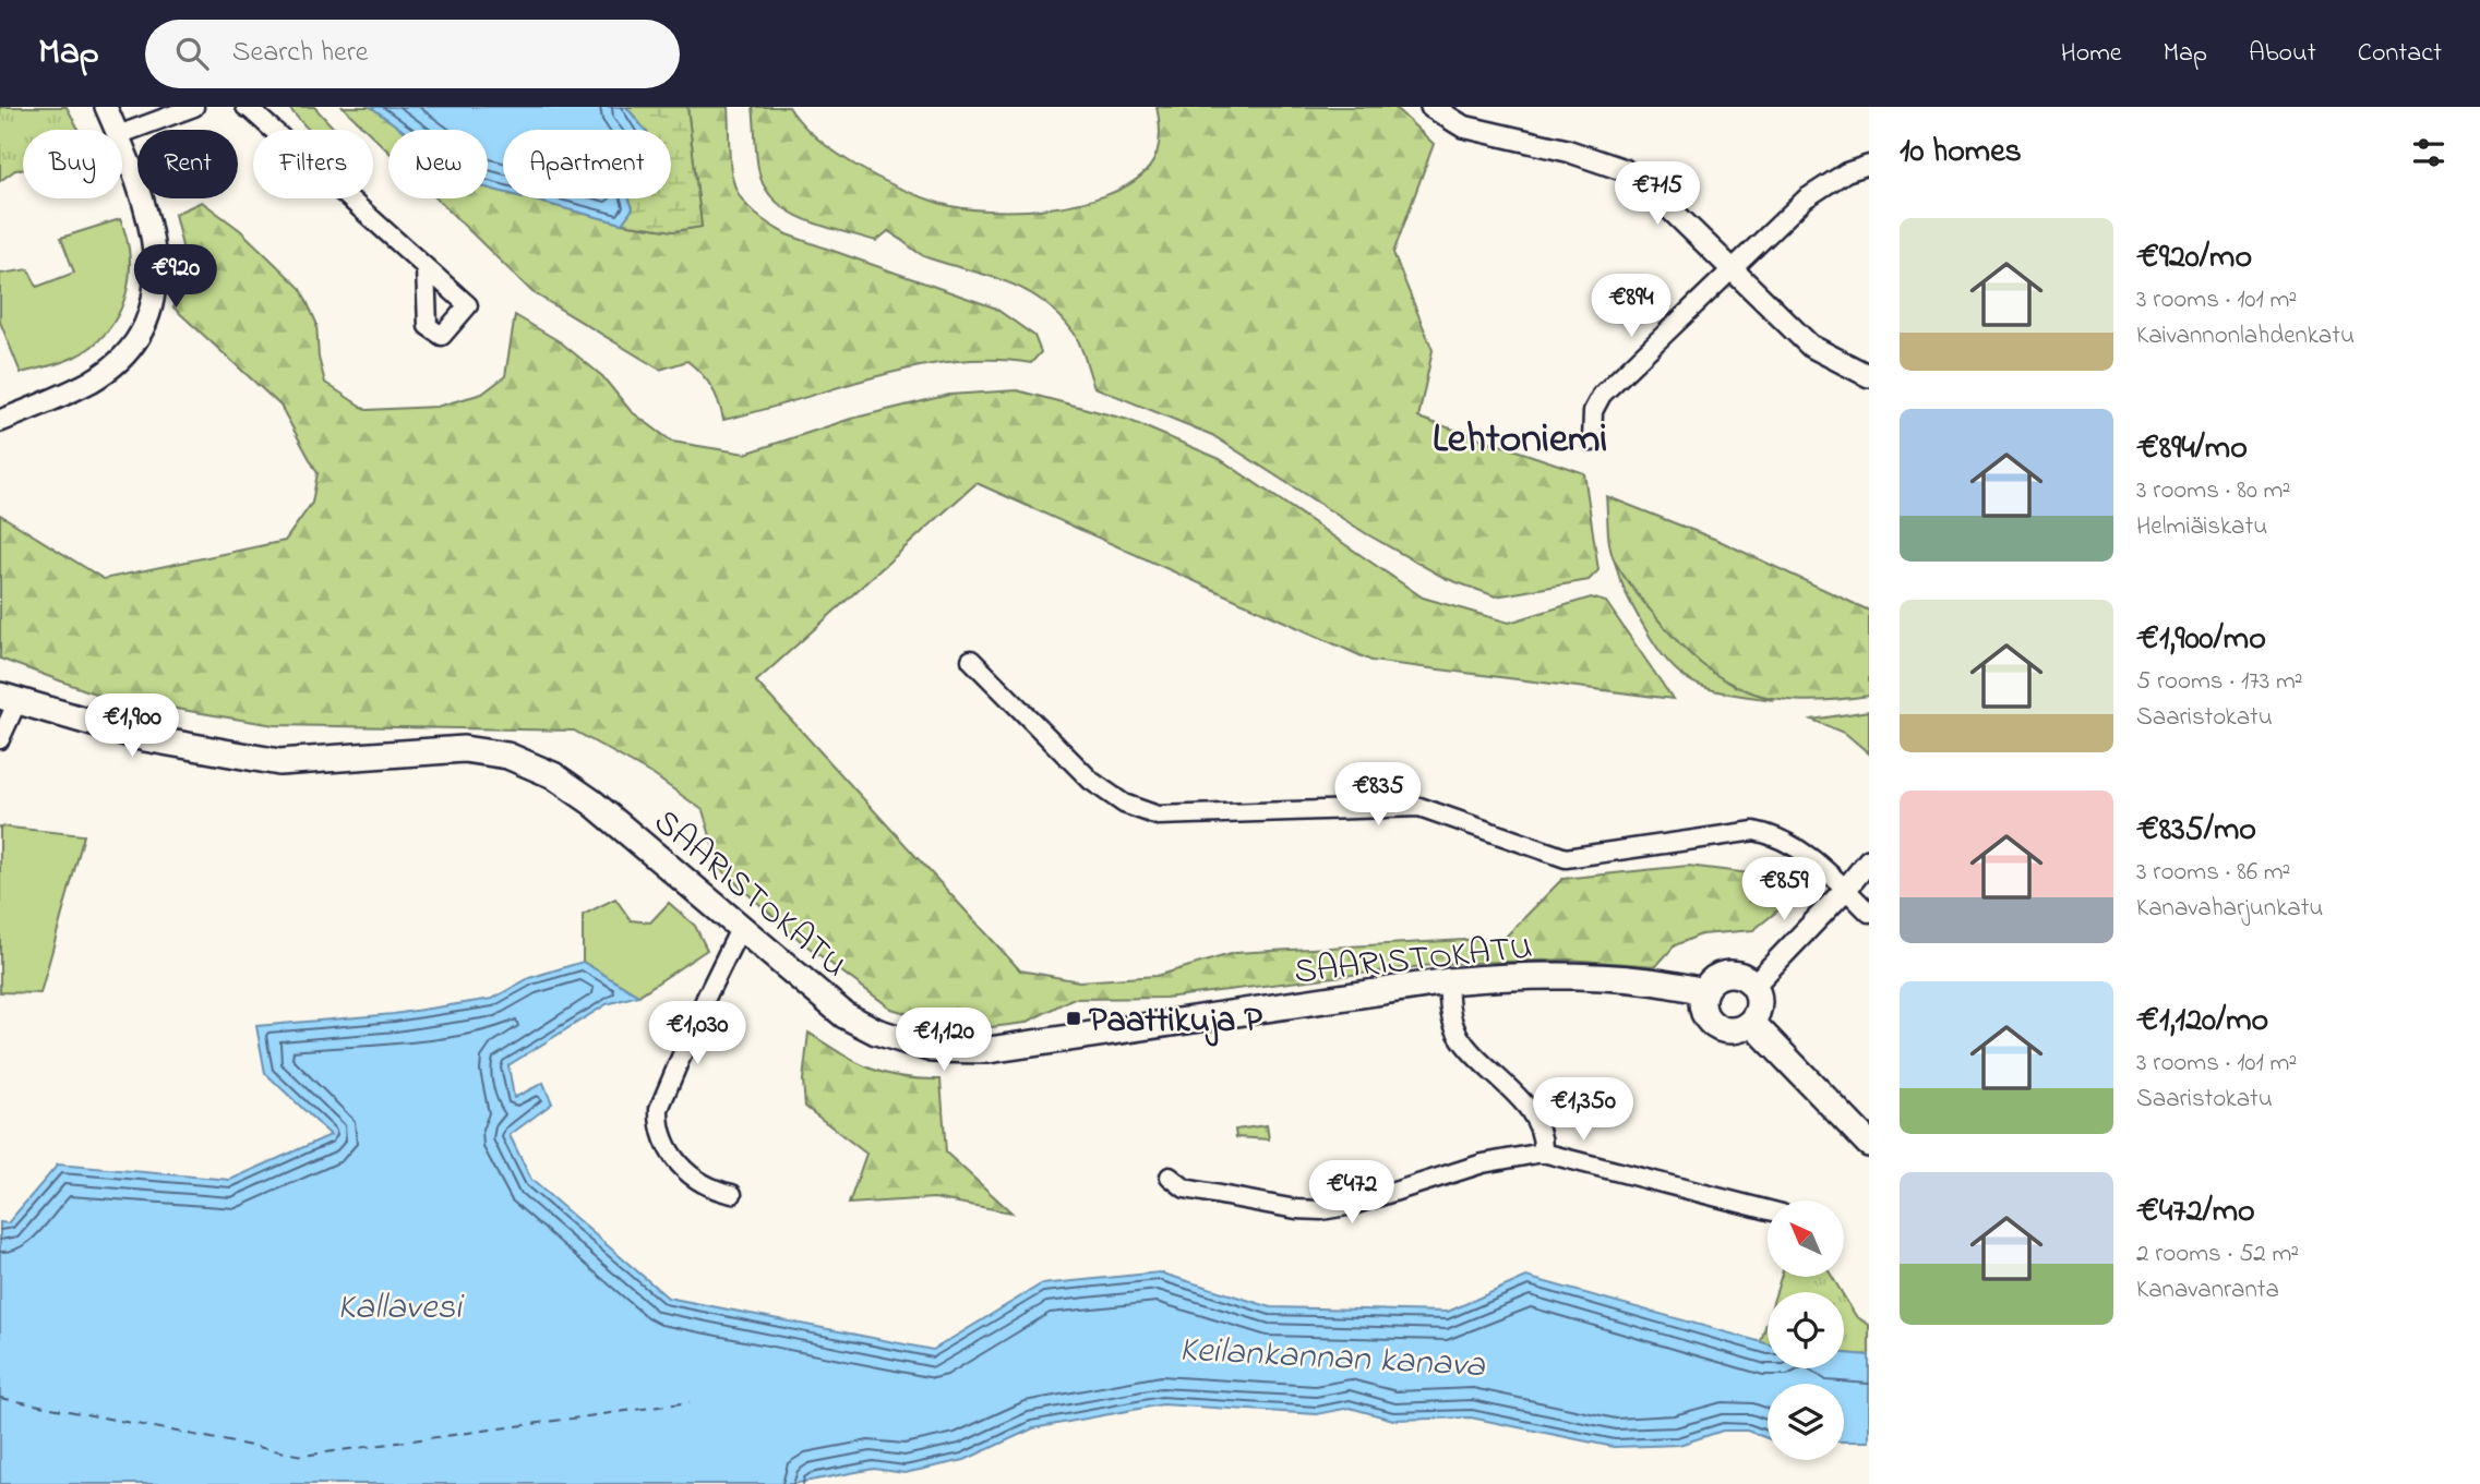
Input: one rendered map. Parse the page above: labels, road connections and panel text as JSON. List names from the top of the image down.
{
  "streets": {
    "main road": ["SAARISTOKATU"]
  },
  "districts": ["Lehtoniemi"],
  "water": ["Kallavesi", "Keilankannan kanava"],
  "places": {
    "transit": ["Paattikuja P"]
  },
  "north": "top left",
  "page": {
    "header": "Map",
    "search": "Search here",
    "nav": [
      "Home",
      "Map",
      "About",
      "Contact"
    ],
    "heading": "10 homes",
    "chip": [
      "Buy",
      "Rent",
      "Filters",
      "New",
      "Apartment"
    ],
    "price": [
      "€715",
      "€920",
      "€894",
      "€1,900",
      "€835",
      "€859",
      "€1,030",
      "€1,120",
      "€1,350",
      "€472"
    ],
    "list": [
      {
        "name": "€920/mo",
        "note": "3 rooms · 101 m² · Kaivannonlahdenkatu"
      },
      {
        "name": "€894/mo",
        "note": "3 rooms · 80 m² · Helmiäiskatu"
      },
      {
        "name": "€1,900/mo",
        "note": "5 rooms · 173 m² · Saaristokatu"
      },
      {
        "name": "€835/mo",
        "note": "3 rooms · 86 m² · Kanavaharjunkatu"
      },
      {
        "name": "€1,120/mo",
        "note": "3 rooms · 101 m² · Saaristokatu"
      },
      {
        "name": "€472/mo",
        "note": "2 rooms · 52 m² · Kanavanranta"
      }
    ]
  }
}
